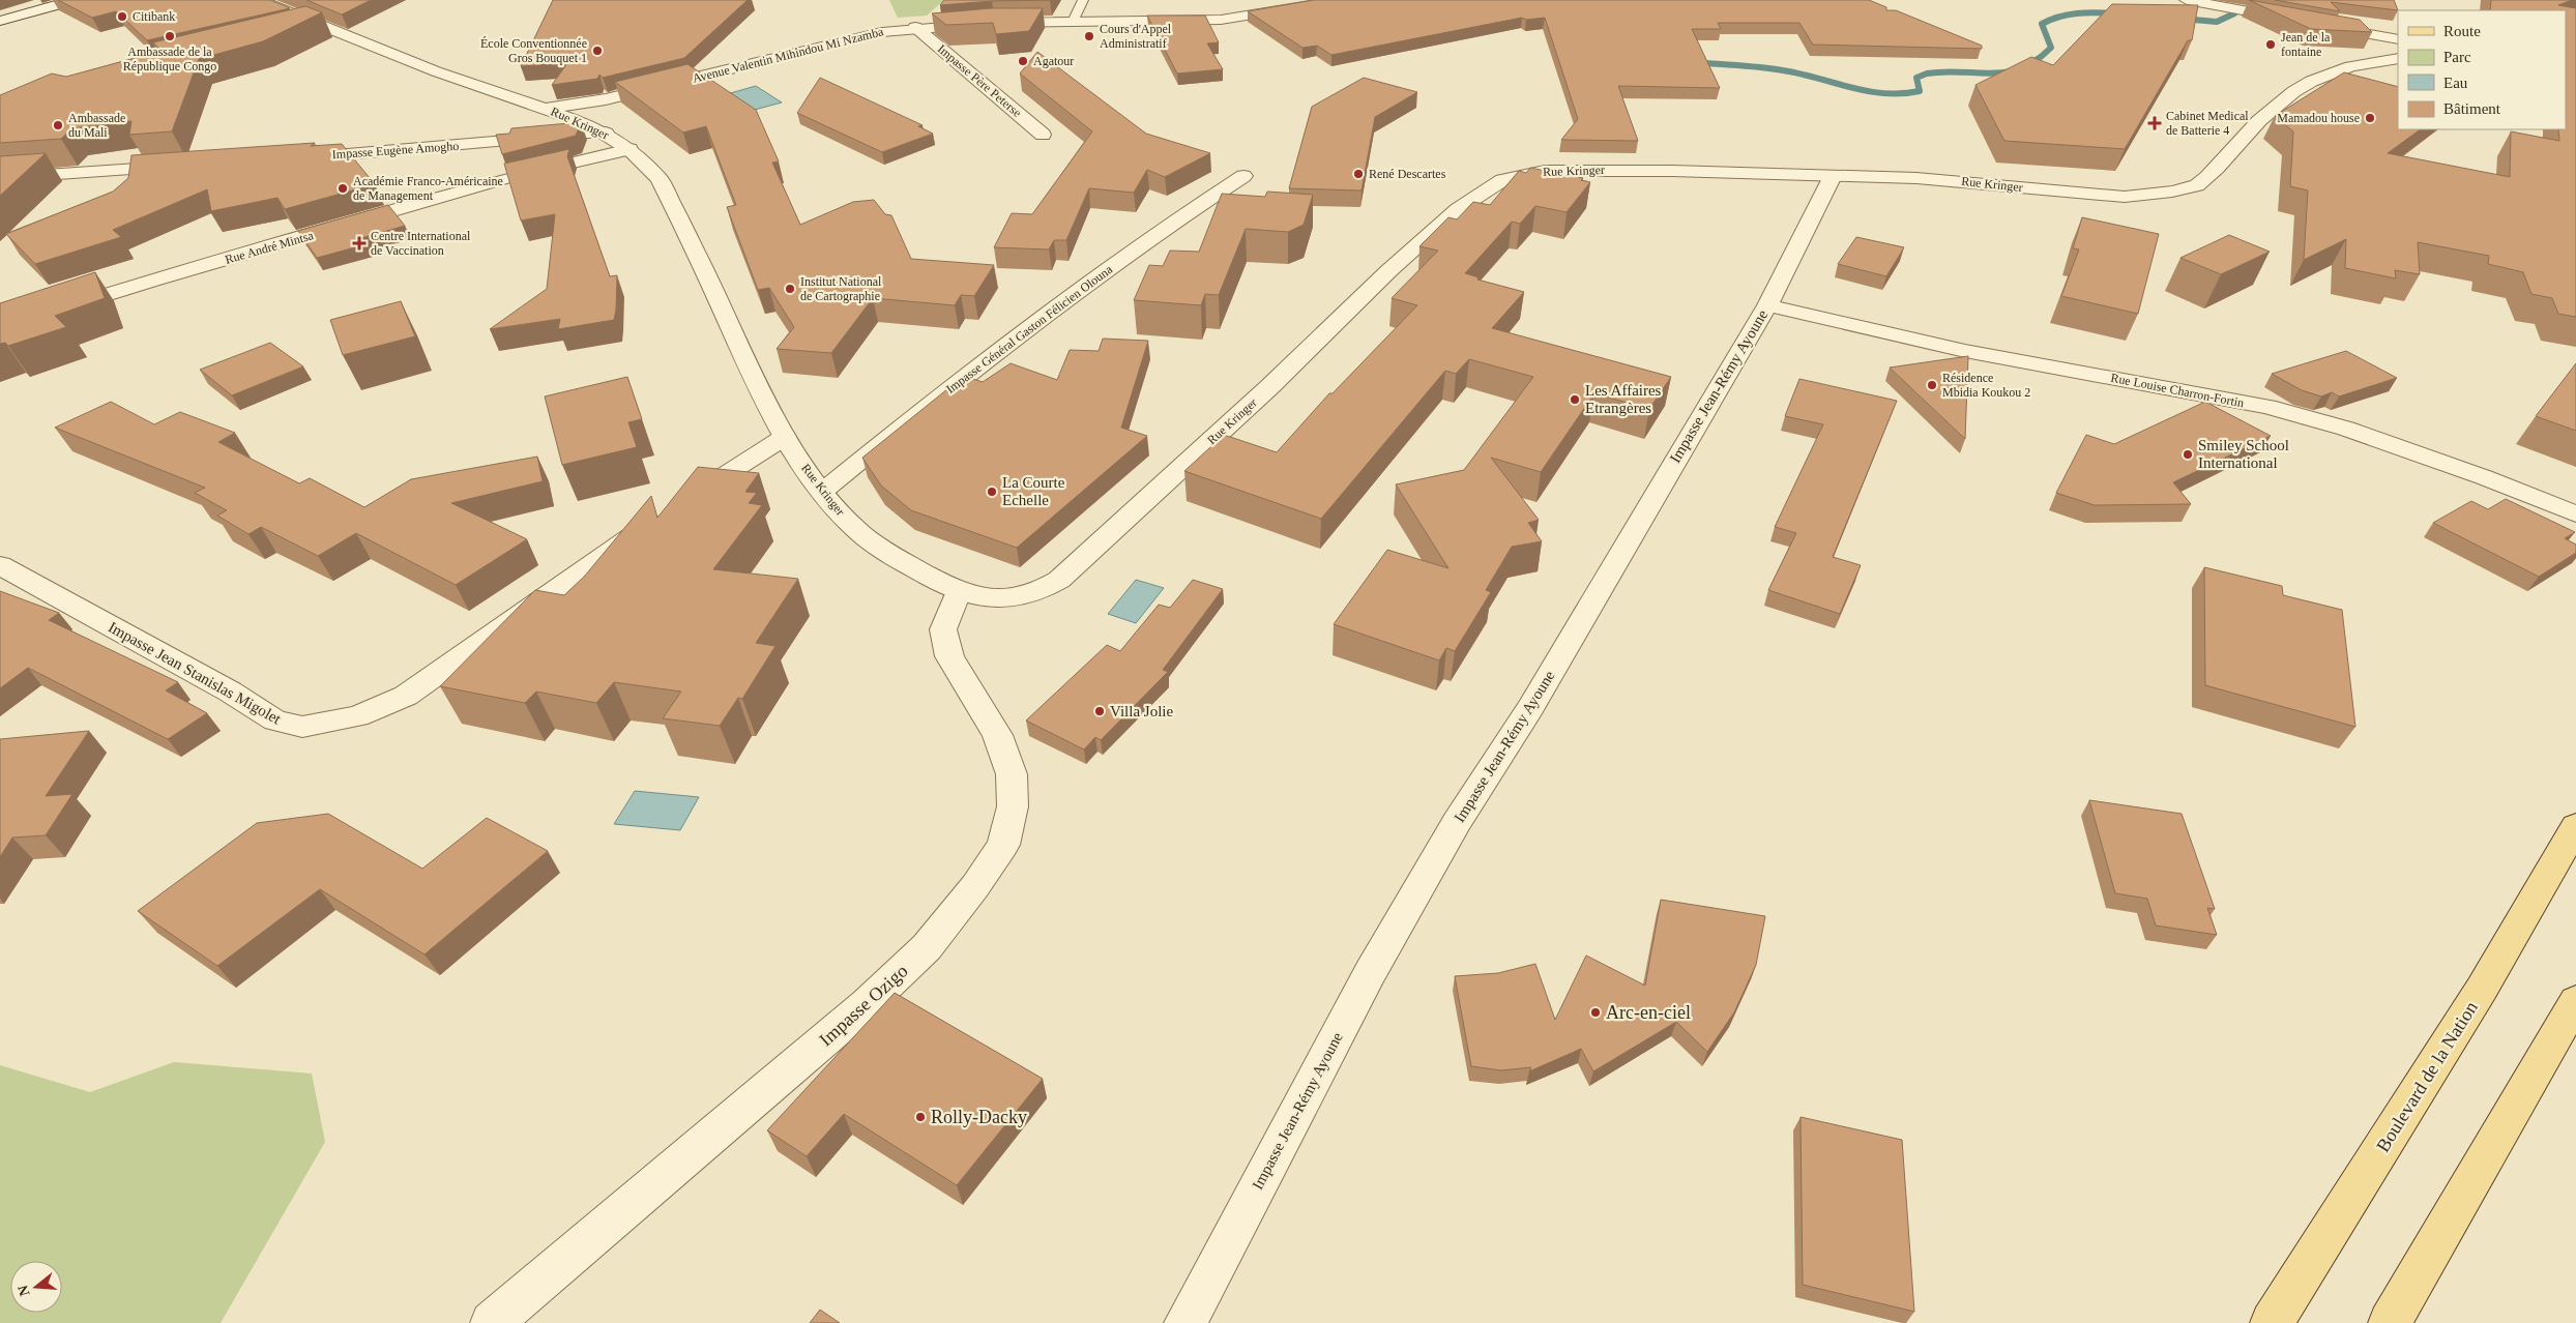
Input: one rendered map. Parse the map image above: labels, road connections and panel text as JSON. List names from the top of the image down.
{
  "streets": {
    "main road": ["Boulevard de la Nation"],
    "street": [
      "Avenue Valentin Mihindou Mi Nzamba",
      "Impasse Père Peterse",
      "Rue Kringer",
      "Impasse Eugène Amogho",
      "Rue André Mintsa",
      "Impasse Général Gaston Félicien Olouna",
      "Impasse Jean-Rémy Ayoune",
      "Rue Louise Charron-Fortin",
      "Impasse Jean Stanislas Migolet",
      "Impasse Ozigo"
    ]
  },
  "crossings": [
    ["Avenue Valentin Mihindou Mi Nzamba", "Impasse Père Peterse"],
    ["Avenue Valentin Mihindou Mi Nzamba", "Rue Kringer"],
    ["Rue Kringer", "Impasse Eugène Amogho"],
    ["Rue Kringer", "Rue André Mintsa"],
    ["Rue Kringer", "Impasse Général Gaston Félicien Olouna"],
    ["Rue Kringer", "Impasse Jean-Rémy Ayoune"],
    ["Rue Kringer", "Impasse Ozigo"],
    ["Impasse Jean-Rémy Ayoune", "Rue Louise Charron-Fortin"]
  ],
  "places": {
    "other": [
      "Citibank",
      "Ambassade de la République Congo",
      "Cours d'Appel Administratif",
      "Jean de la fontaine",
      "École Conventionnée Gros Bouquet 1",
      "Agatour",
      "Mamadou house",
      "Ambassade du Mali",
      "René Descartes",
      "Académie Franco-Américaine de Management",
      "Institut National de Cartographie",
      "Résidence Mbidia Koukou 2",
      "Les Affaires Etrangères",
      "Smiley School International",
      "La Courte Echelle",
      "Villa Jolie",
      "Arc-en-ciel",
      "Rolly-Dacky"
    ],
    "health": ["Cabinet Medical de Batterie 4", "Centre International de Vaccination"]
  },
  "legend": [
    "Route",
    "Parc",
    "Eau",
    "Bâtiment"
  ],
  "north": "left"
}
